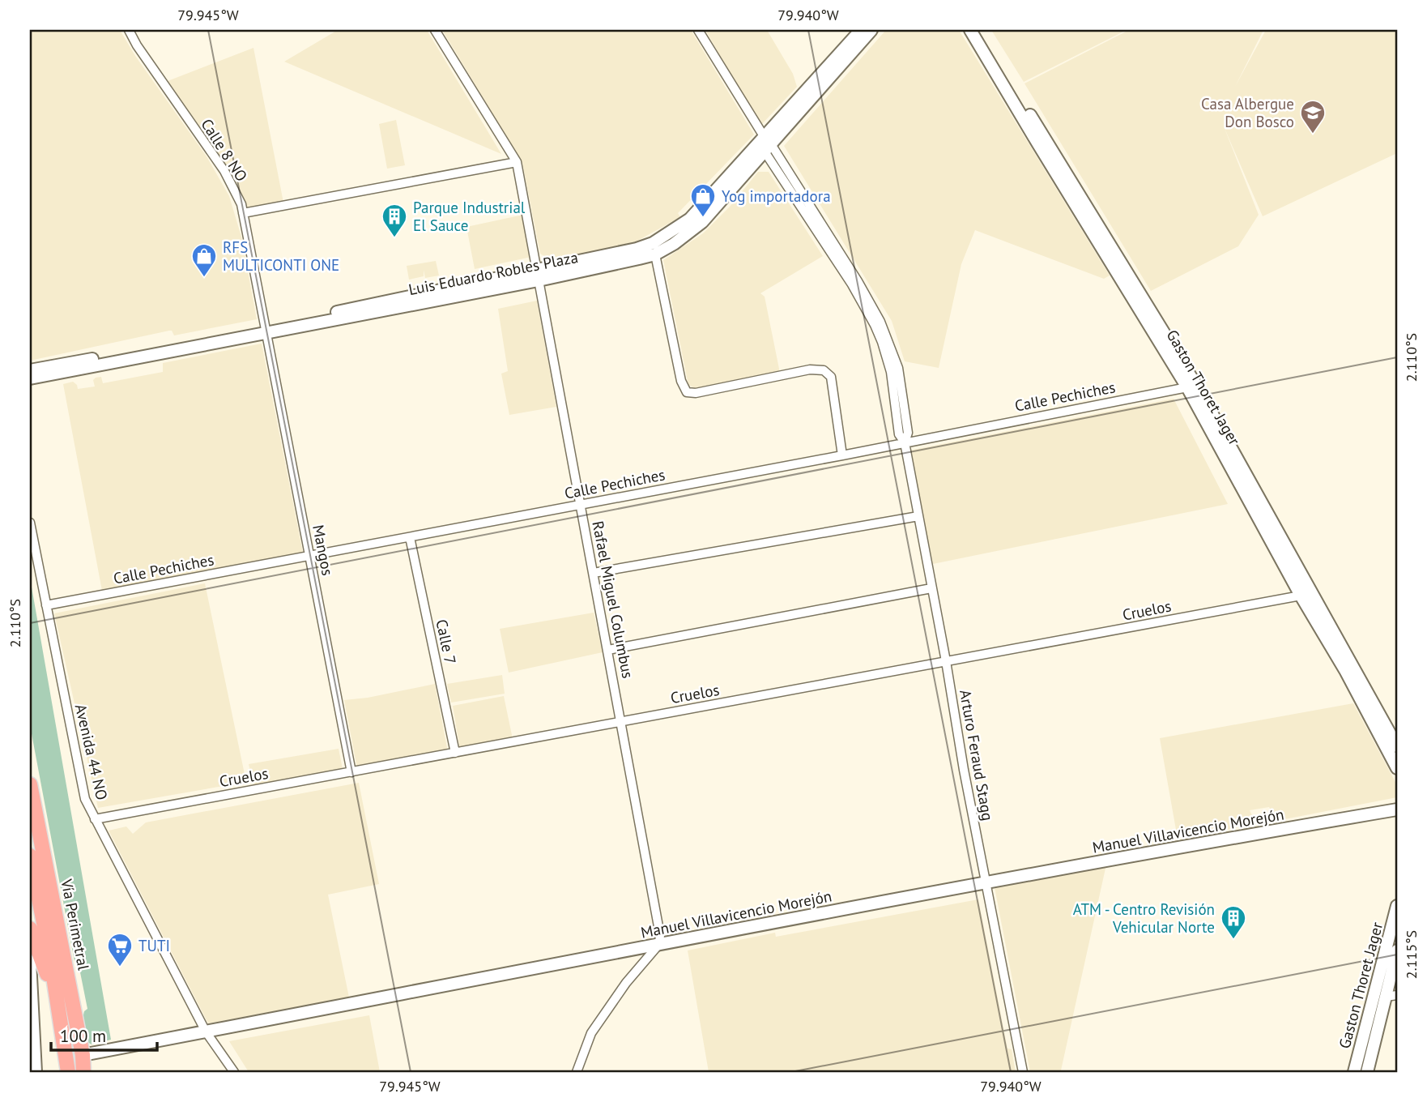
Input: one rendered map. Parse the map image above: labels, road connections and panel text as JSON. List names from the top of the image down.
{
  "streets": {
    "highway": ["Vía Perimetral"],
    "street": [
      "Calle 8 NO",
      "Luis Eduardo Robles Plaza",
      "Gaston Thoret Jager",
      "Calle Pechiches",
      "Mangos",
      "Rafael Miguel Columbus",
      "Cruelos",
      "Calle 7",
      "Avenida 44 NO",
      "Arturo Feraud Stagg",
      "Manuel Villavicencio Morejón"
    ]
  },
  "crossings": [
    ["Calle 8 NO", "Luis Eduardo Robles Plaza"],
    ["Calle 8 NO", "Mangos"],
    ["Luis Eduardo Robles Plaza", "Mangos"],
    ["Luis Eduardo Robles Plaza", "Rafael Miguel Columbus"],
    ["Luis Eduardo Robles Plaza", "Arturo Feraud Stagg"],
    ["Gaston Thoret Jager", "Calle Pechiches"],
    ["Gaston Thoret Jager", "Cruelos"],
    ["Calle Pechiches", "Mangos"],
    ["Calle Pechiches", "Rafael Miguel Columbus"],
    ["Calle Pechiches", "Calle 7"],
    ["Calle Pechiches", "Avenida 44 NO"],
    ["Calle Pechiches", "Arturo Feraud Stagg"],
    ["Mangos", "Cruelos"],
    ["Rafael Miguel Columbus", "Cruelos"],
    ["Rafael Miguel Columbus", "Manuel Villavicencio Morejón"],
    ["Cruelos", "Calle 7"],
    ["Cruelos", "Avenida 44 NO"],
    ["Cruelos", "Arturo Feraud Stagg"],
    ["Avenida 44 NO", "Manuel Villavicencio Morejón"],
    ["Arturo Feraud Stagg", "Manuel Villavicencio Morejón"],
    ["Manuel Villavicencio Morejón", "Vía Perimetral"]
  ],
  "places": {
    "school or university": ["Casa Albergue Don Bosco"],
    "shop": ["Yog importadora", "RFS MULTICONTI ONE"],
    "building": ["Parque Industrial El Sauce", "ATM - Centro Revisión Vehicular Norte"],
    "supermarket": ["TUTI"]
  },
  "scale_bar": "100 m",
  "coordinates": [
    "79.945°W",
    "79.940°W",
    "2.110°S",
    "2.115°S"
  ]
}
